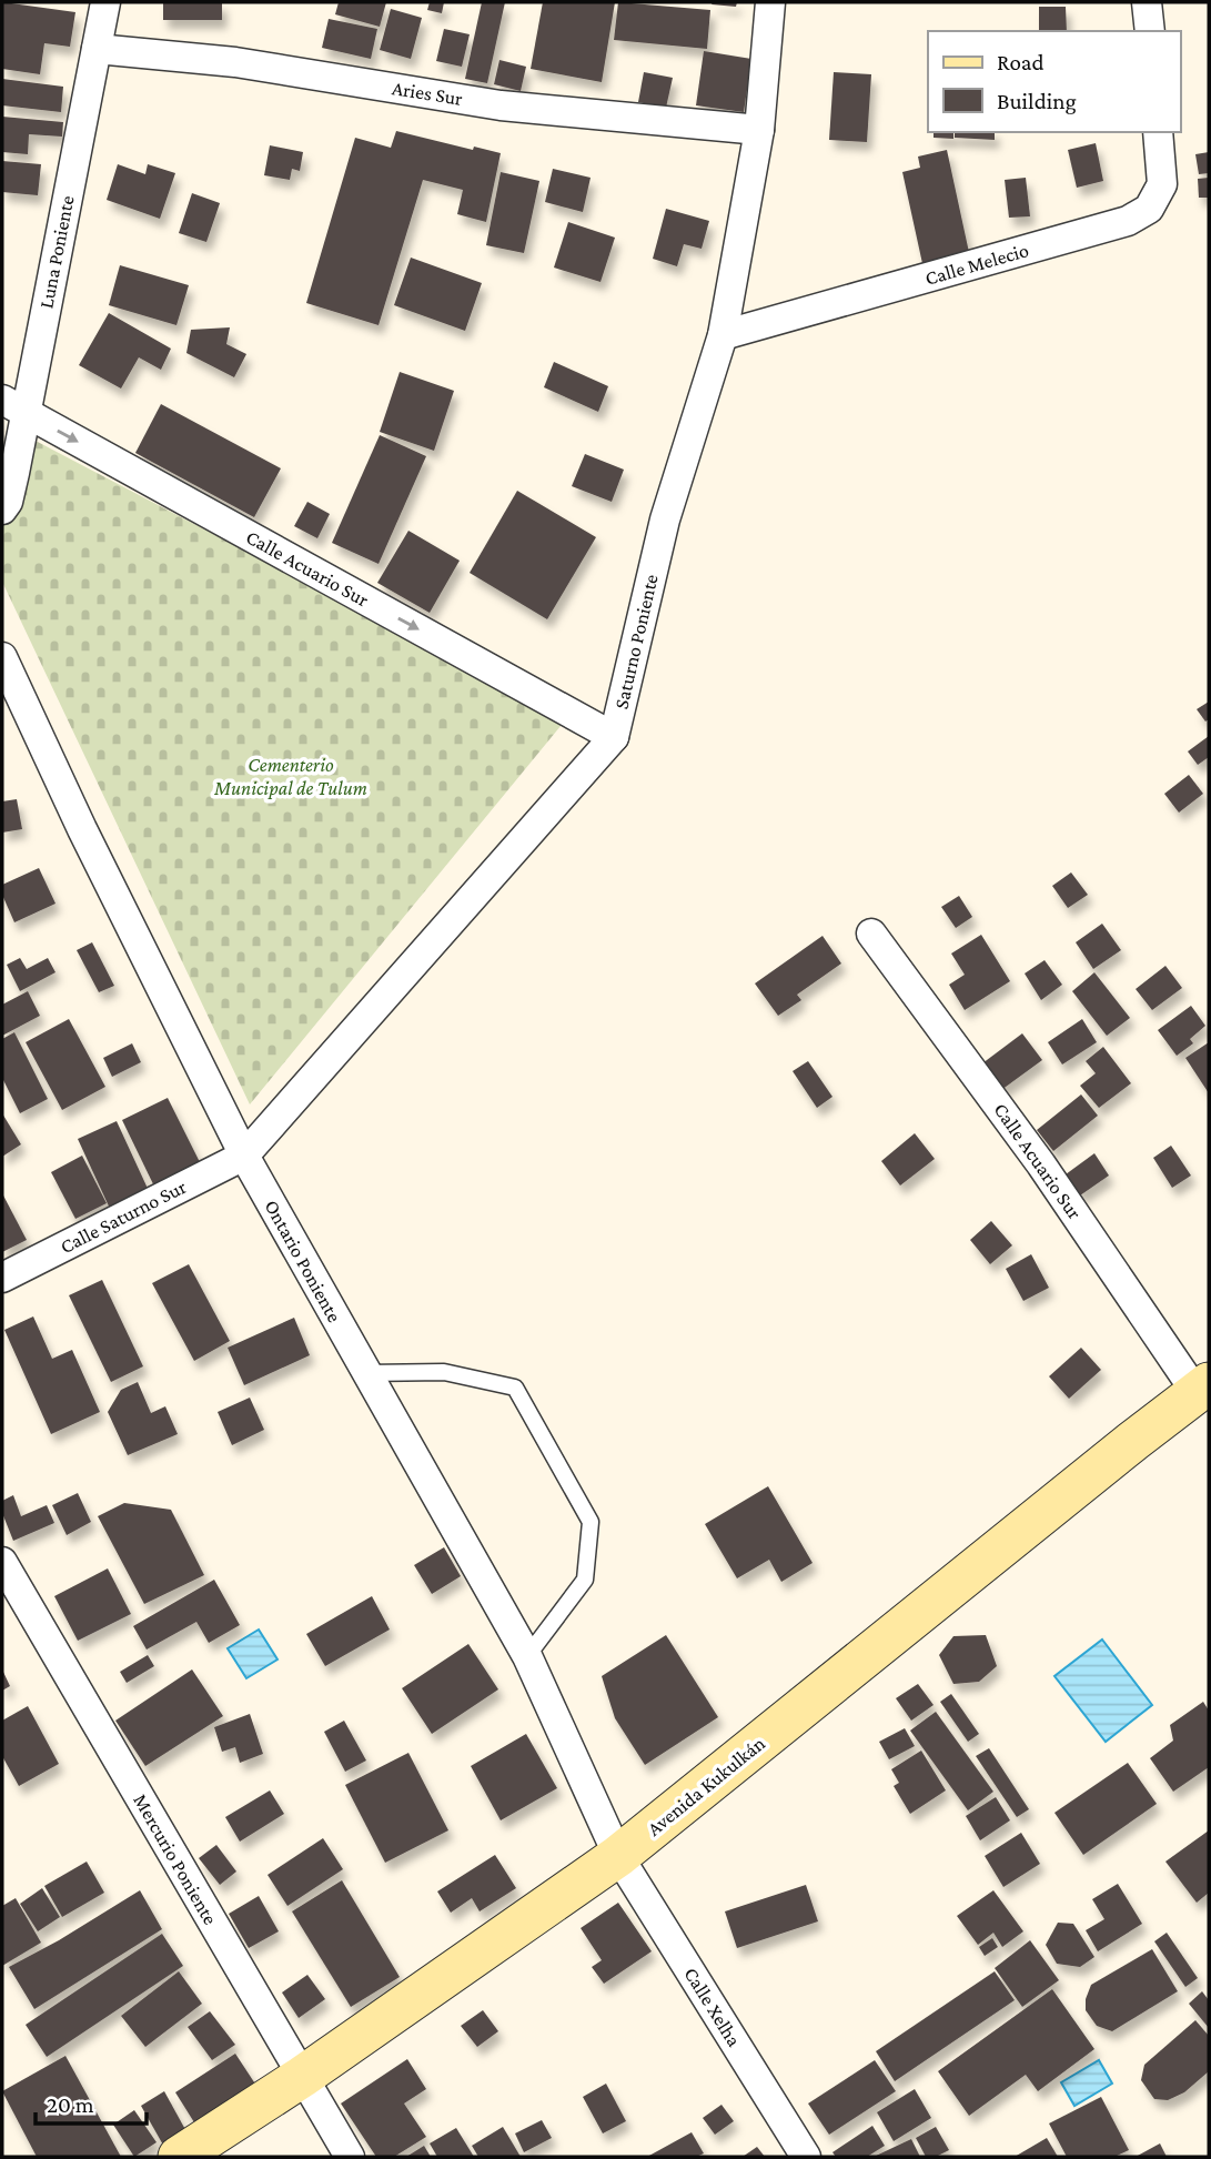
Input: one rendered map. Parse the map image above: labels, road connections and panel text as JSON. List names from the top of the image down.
{
  "streets": {
    "street": [
      "Aries Sur",
      "Luna Poniente",
      "Calle Melecio",
      "Calle Acuario Sur",
      "Saturno Poniente",
      "Calle Saturno Sur",
      "Ontario Poniente",
      "Avenida Kukulkán",
      "Mercurio Poniente",
      "Calle Xelha"
    ]
  },
  "crossings": [
    ["Aries Sur", "Luna Poniente"],
    ["Aries Sur", "Saturno Poniente"],
    ["Luna Poniente", "Calle Acuario Sur"],
    ["Calle Melecio", "Saturno Poniente"],
    ["Calle Acuario Sur", "Saturno Poniente"],
    ["Calle Acuario Sur", "Avenida Kukulkán"],
    ["Saturno Poniente", "Calle Saturno Sur"],
    ["Saturno Poniente", "Ontario Poniente"],
    ["Calle Saturno Sur", "Ontario Poniente"],
    ["Ontario Poniente", "Avenida Kukulkán"],
    ["Ontario Poniente", "Calle Xelha"],
    ["Avenida Kukulkán", "Mercurio Poniente"],
    ["Avenida Kukulkán", "Calle Xelha"]
  ],
  "one_way": ["Calle Acuario Sur"],
  "parks": ["Cementerio Municipal de Tulum"],
  "legend": ["Road", "Building"],
  "scale_bar": "20 m"
}
